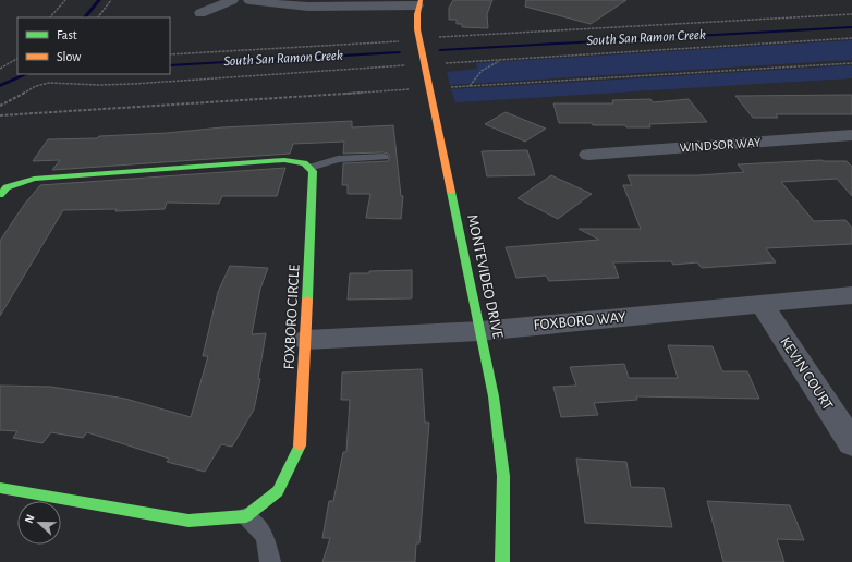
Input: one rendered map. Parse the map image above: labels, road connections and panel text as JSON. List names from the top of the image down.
{
  "streets": {
    "street": [
      "WINDSOR WAY",
      "MONTEVIDEO DRIVE",
      "FOXBORO CIRCLE",
      "FOXBORO WAY",
      "KEVIN COURT"
    ]
  },
  "crossings": [
    ["MONTEVIDEO DRIVE", "FOXBORO WAY"],
    ["FOXBORO CIRCLE", "FOXBORO WAY"],
    ["FOXBORO WAY", "KEVIN COURT"]
  ],
  "water": ["South San Ramon Creek"],
  "legend": ["Fast", "Slow"],
  "north": "left"
}
